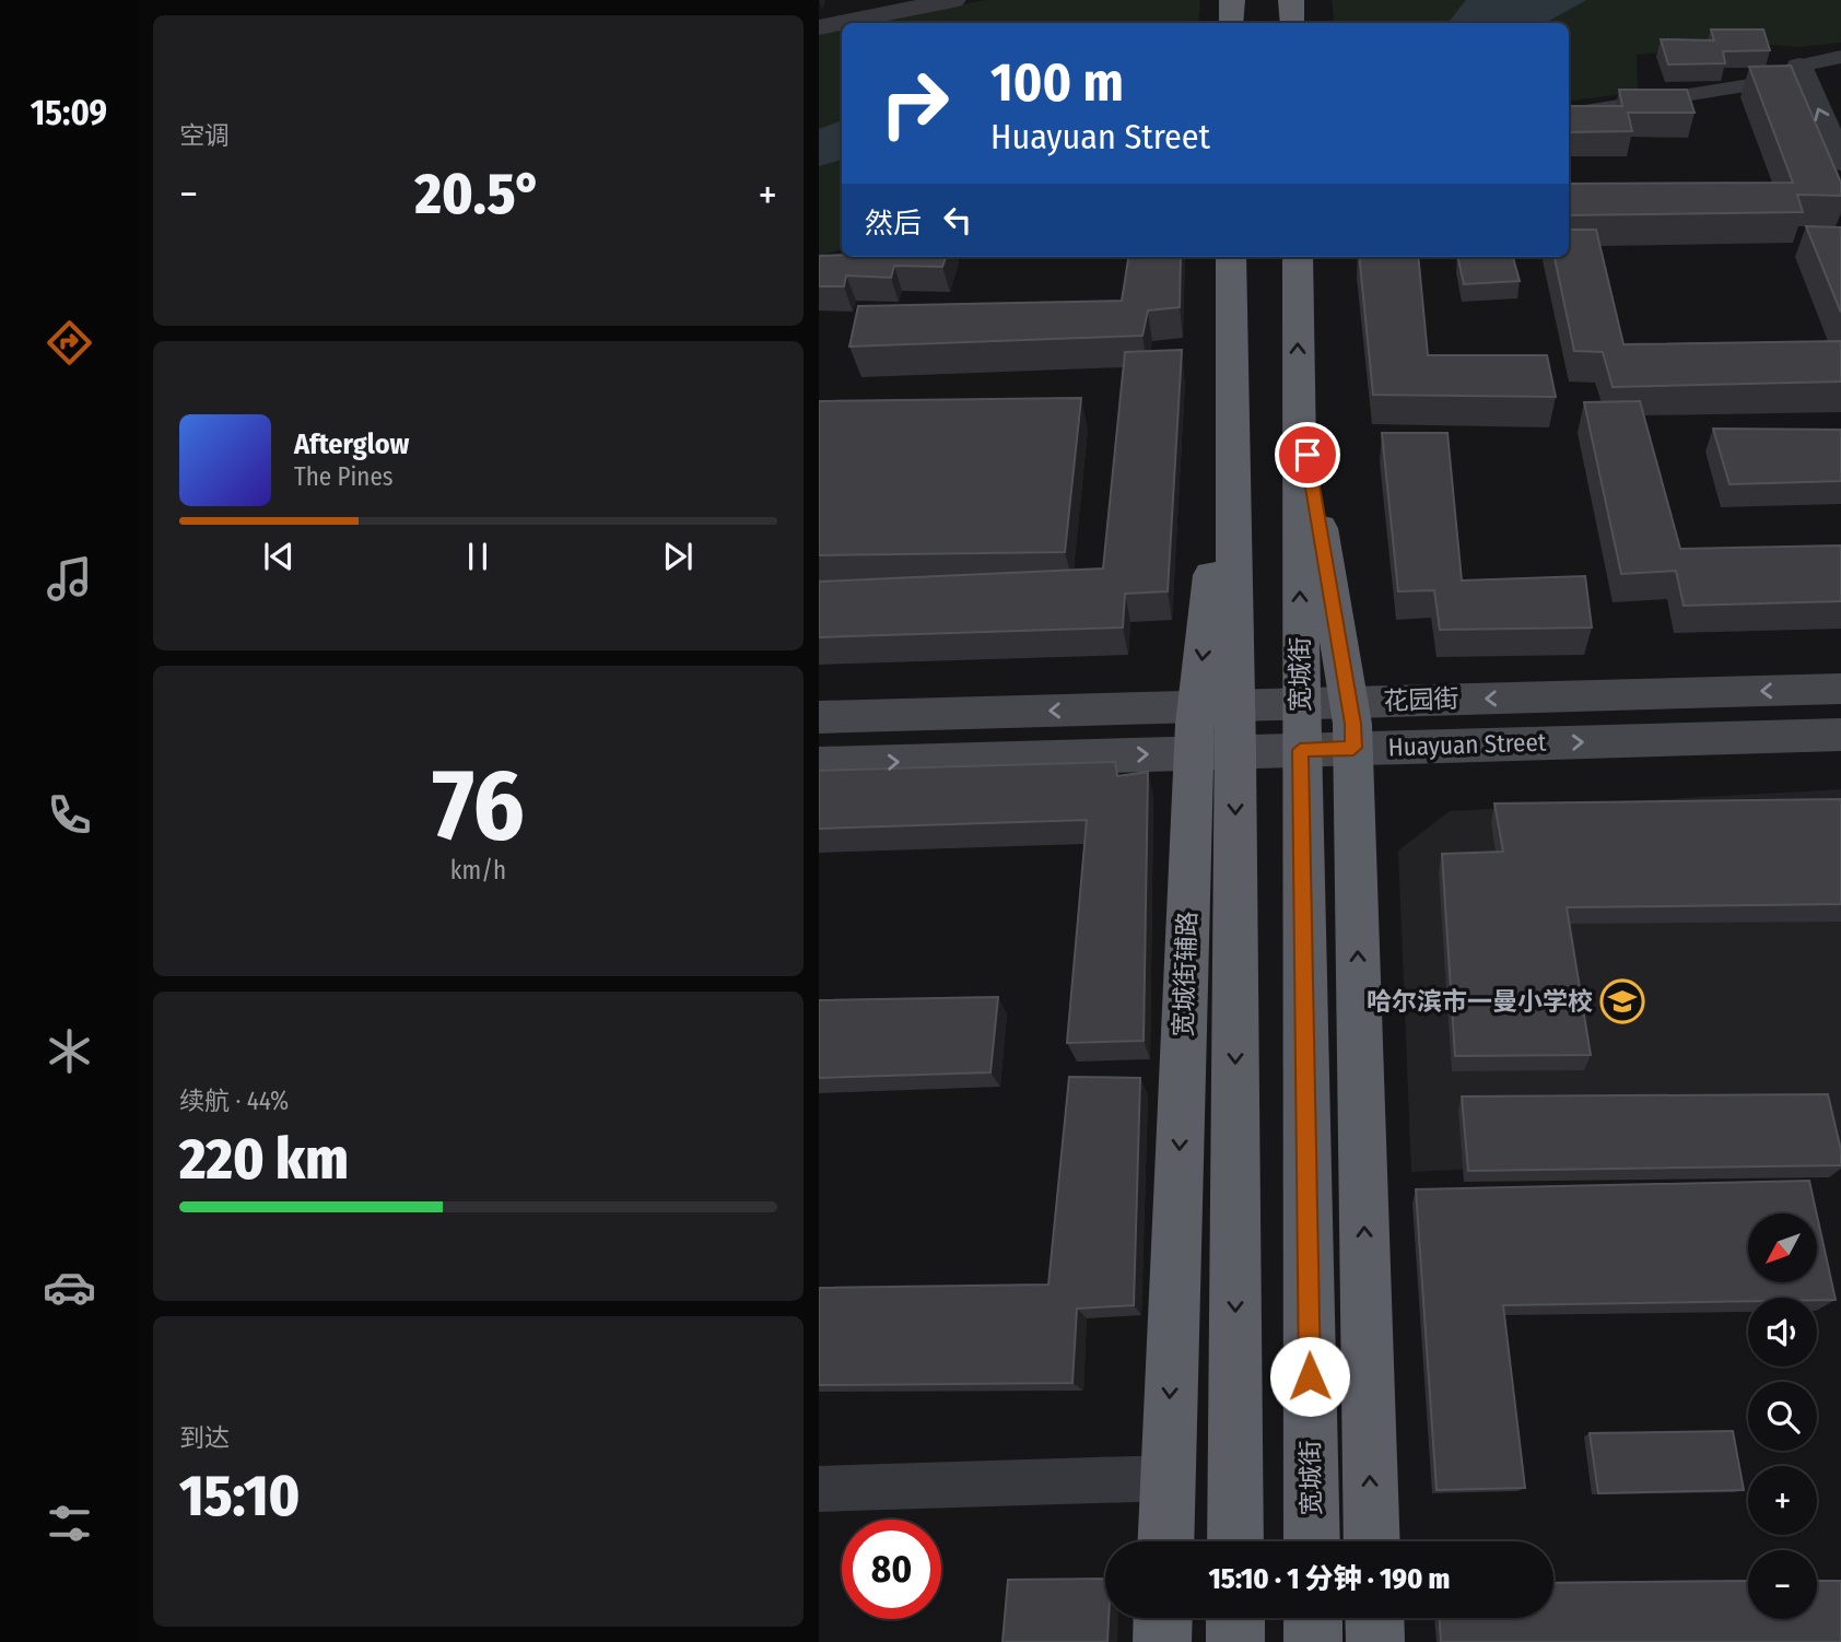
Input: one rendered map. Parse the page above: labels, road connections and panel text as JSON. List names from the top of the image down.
{
  "streets": {
    "highway": ["宽城街", "宽城街辅路"],
    "main road": ["花园街", "Huayuan Street"]
  },
  "crossings": [
    ["宽城街", "花园街"],
    ["宽城街", "Huayuan Street"],
    ["花园街", "宽城街辅路"],
    ["Huayuan Street", "宽城街辅路"]
  ],
  "one_way": ["花园街", "Huayuan Street"],
  "places": {
    "school or university": ["哈尔滨市一曼小学校"]
  },
  "north": "bottom left",
  "page": {
    "tabs": "15:09",
    "tile": [
      "空调",
      ["76", "km/h"],
      ["续航 · 44%", "220 km"],
      ["到达", "15:10"]
    ],
    "turn": ["100 m", "Huayuan Street"],
    "heat": ["−", "20.5°", "+"],
    "then": "然后",
    "song": ["Afterglow", "The Pines"],
    "map_buttons": ["+", "−"],
    "limit": "80",
    "trip": "15:10 · 1 分钟 · 190 m"
  }
}
